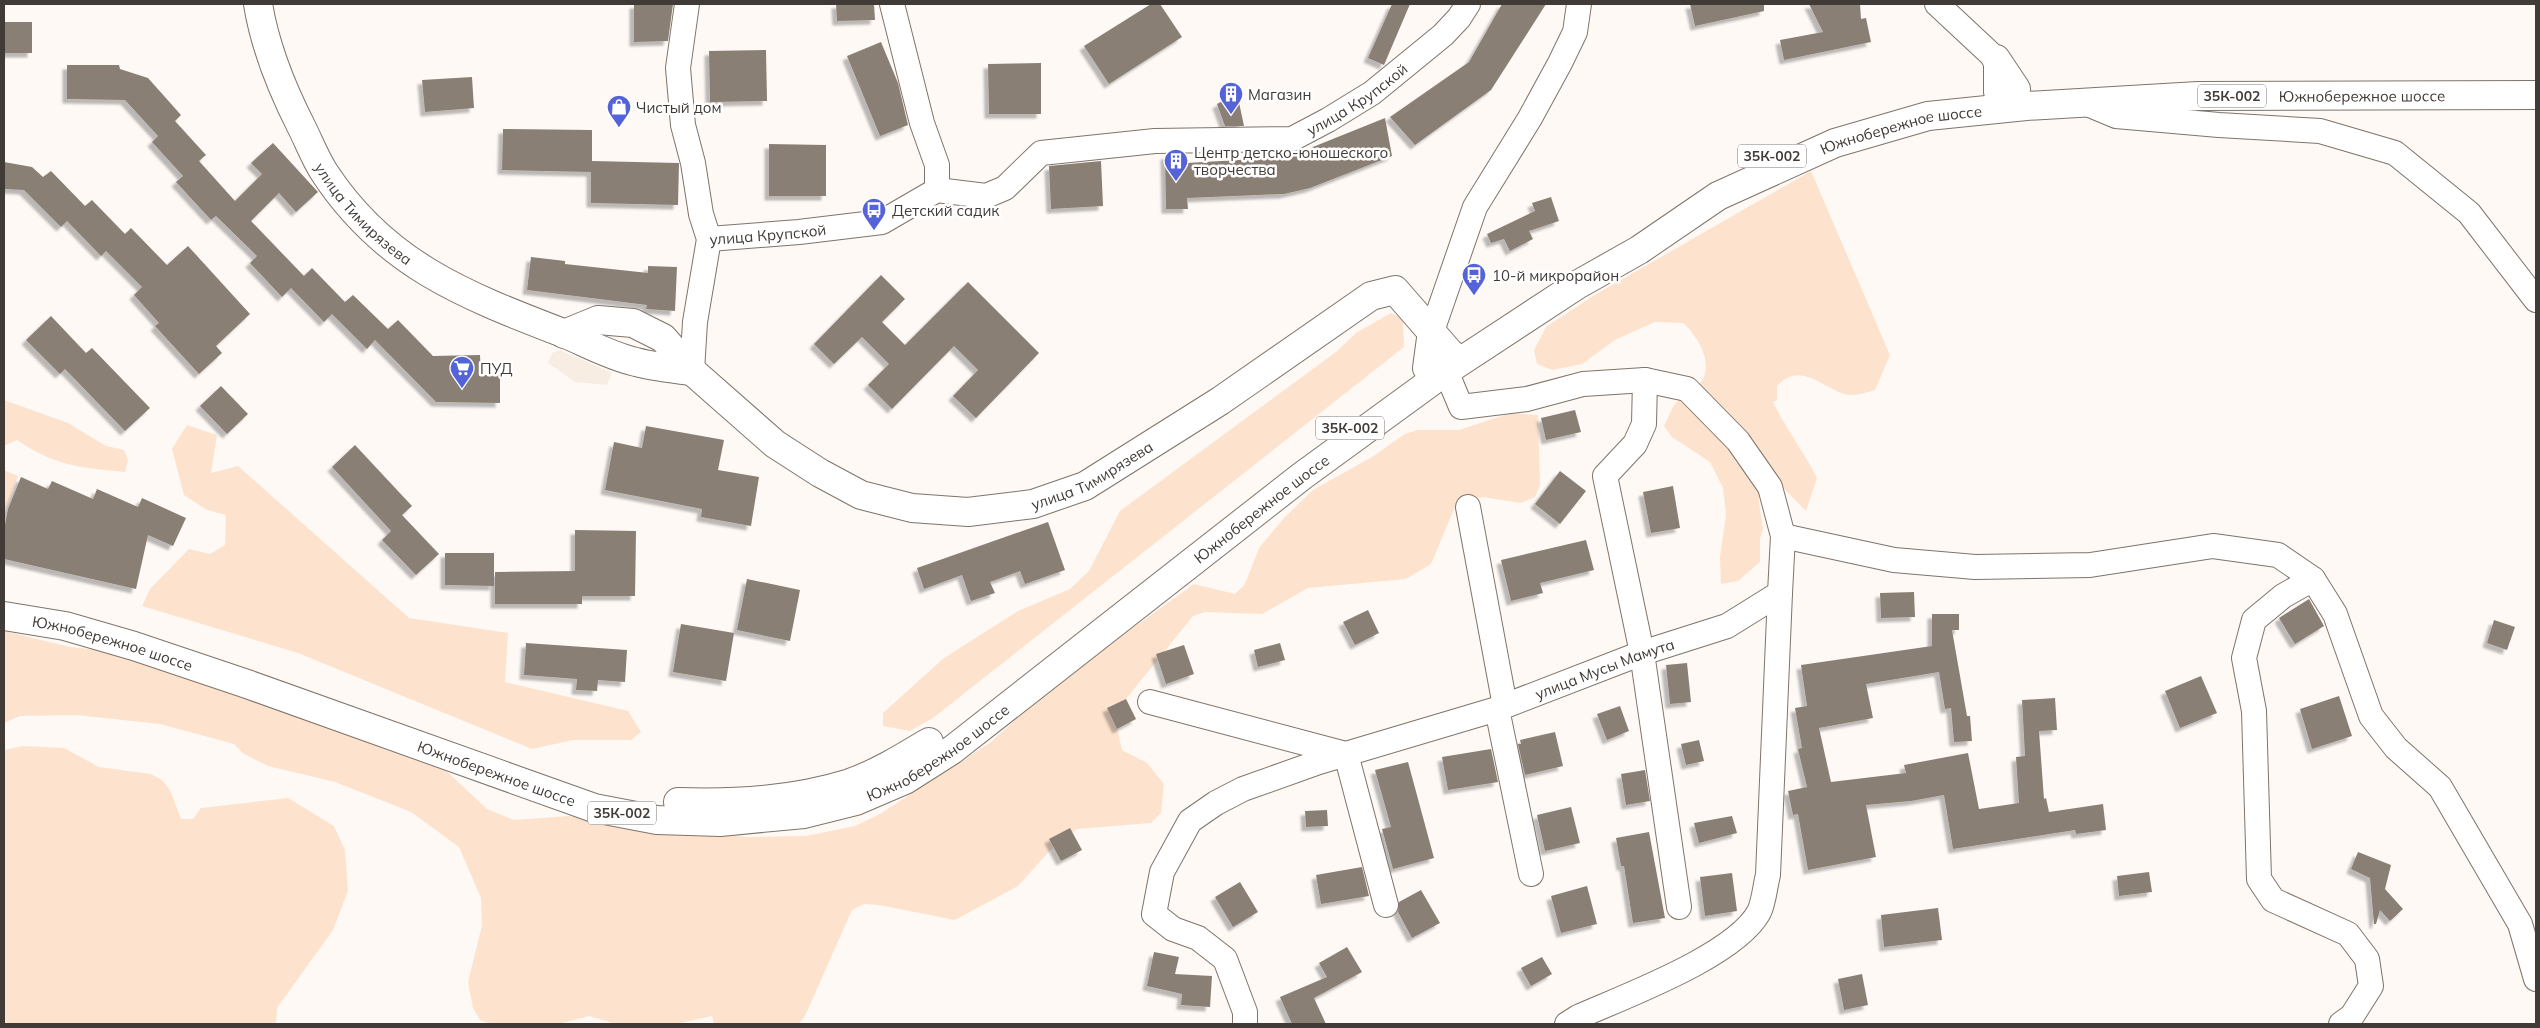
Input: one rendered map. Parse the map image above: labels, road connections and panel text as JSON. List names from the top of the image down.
{
  "streets": {
    "main road": ["Южнобережное шоссе", "35К-002", "улица Тимирязева"],
    "street": ["улица Крупской", "улица Мусы Мамута"]
  },
  "places": {
    "building": ["Магазин", "Центр детско-юношеского творчества"],
    "shop": ["Чистый дом"],
    "bus stop": ["Детский садик", "10-й микрорайон"],
    "supermarket": ["ПУД"]
  }
}
